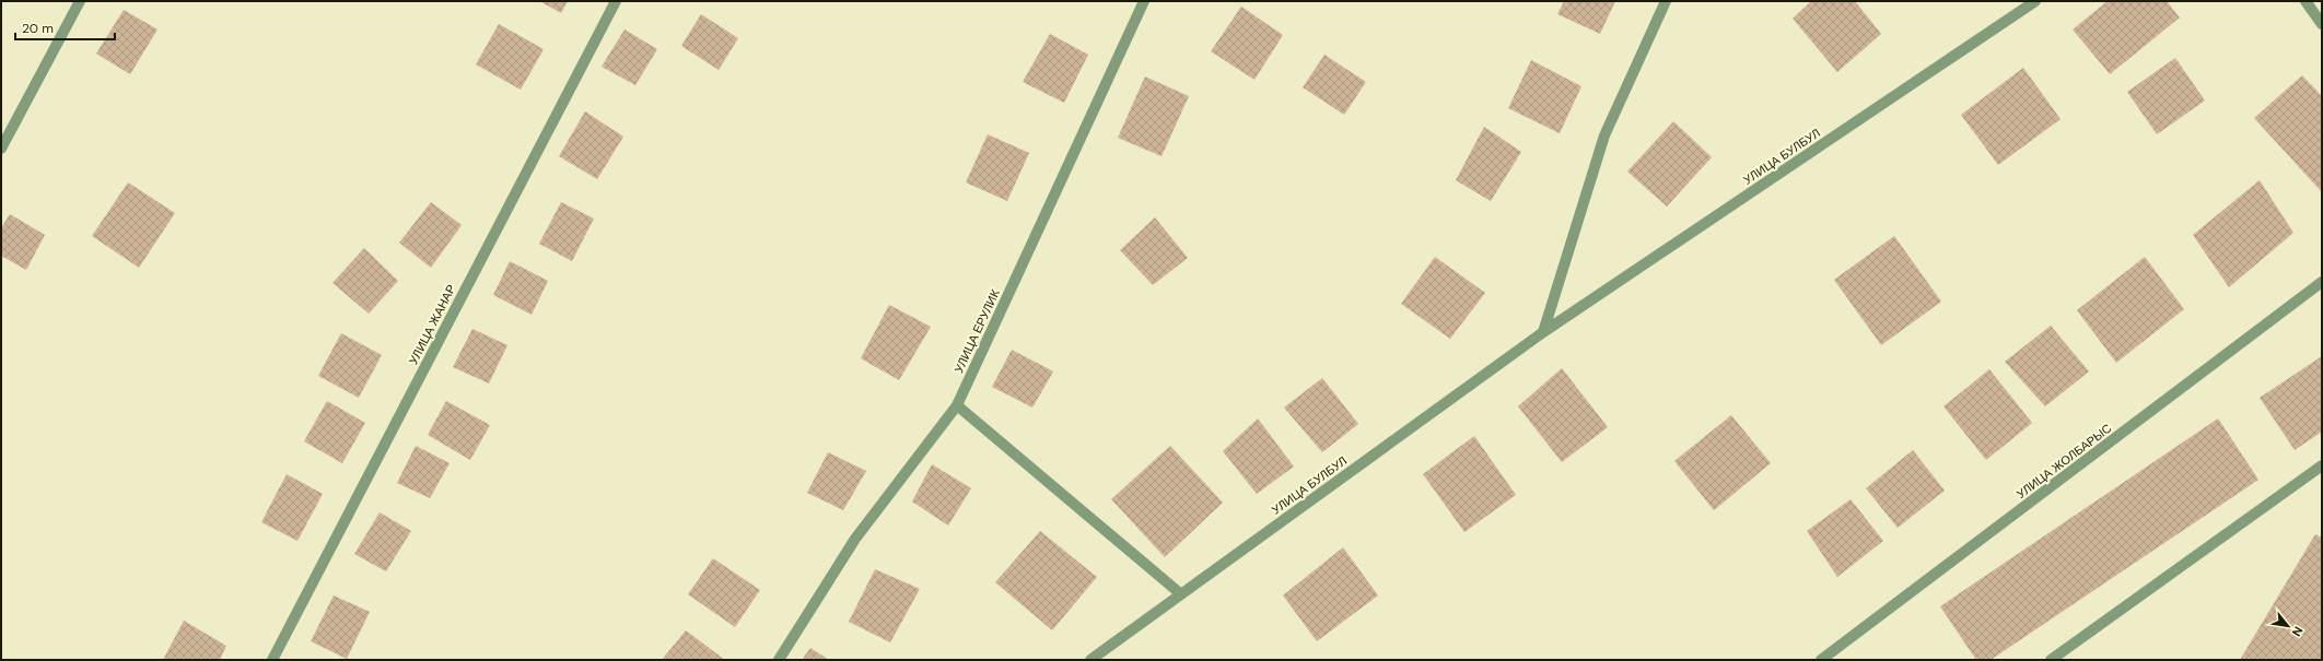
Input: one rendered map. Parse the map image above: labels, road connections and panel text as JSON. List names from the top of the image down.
{
  "streets": {
    "street": [
      "УЛИЦА БУЛБУЛ",
      "УЛИЦА ЖАНАР",
      "УЛИЦА ЕРУЛИК",
      "УЛИЦА ЖОЛБАРЫС"
    ]
  },
  "scale_bar": "20 m",
  "north": "bottom right"
}
